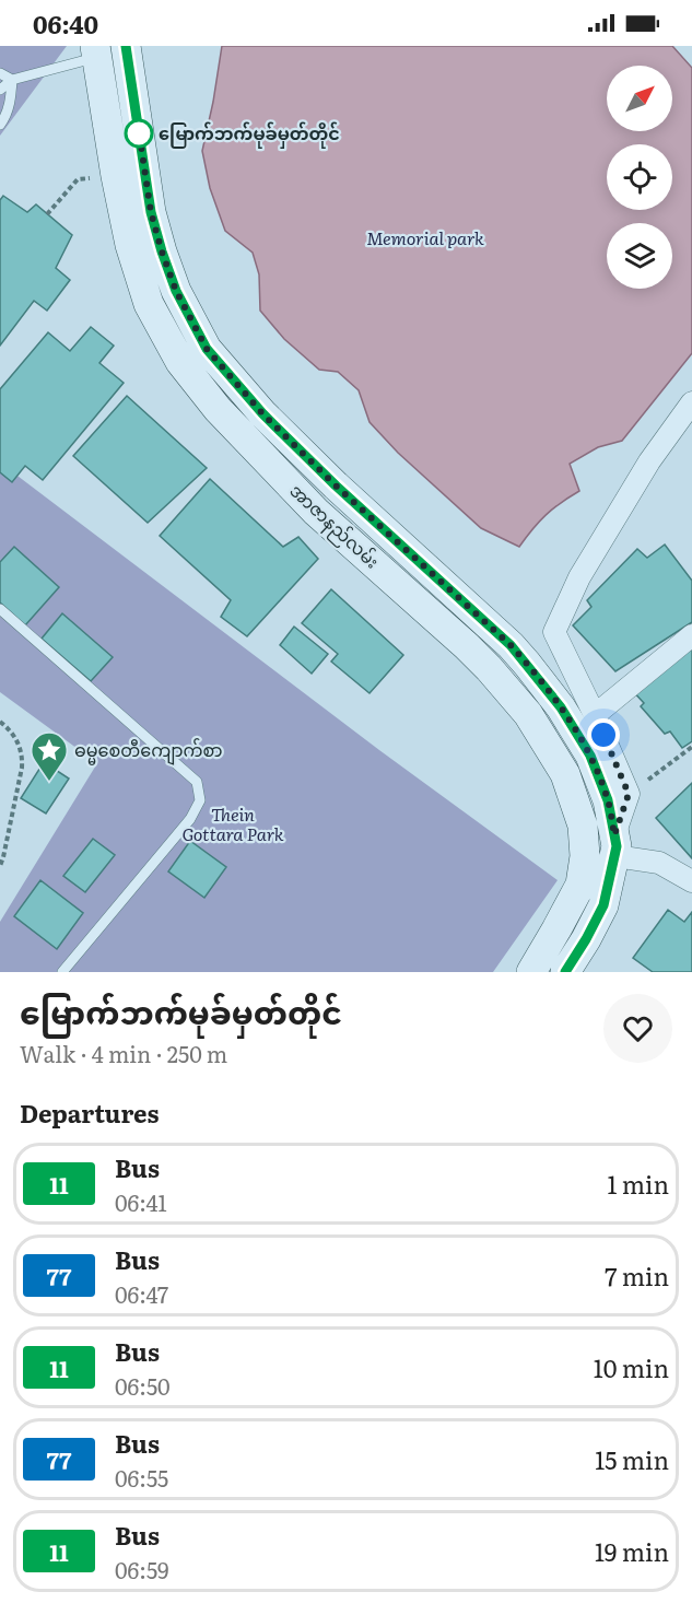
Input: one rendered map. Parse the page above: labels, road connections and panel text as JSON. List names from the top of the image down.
{
  "streets": {
    "main road": ["အာဇာနည်လမ်း"]
  },
  "parks": ["Memorial park", "Thein Gottara Park"],
  "places": {
    "other": ["မြောက်ဘက်မုခ်မှတ်တိုင်"],
    "place": ["ဓမ္မစေတီကျောက်စာ"]
  },
  "lines": ["bus line 11"],
  "north": "top right",
  "page": {
    "status": "06:40",
    "heading": [
      ["မြောက်ဘက်မုခ်မှတ်တိုင်", "Walk · 4 min · 250 m"],
      "Departures"
    ],
    "list": [
      {
        "mark": "11",
        "name": "Bus",
        "note": "06:41",
        "value": "1 min"
      },
      {
        "mark": "77",
        "name": "Bus",
        "note": "06:47",
        "value": "7 min"
      },
      {
        "mark": "11",
        "name": "Bus",
        "note": "06:50",
        "value": "10 min"
      },
      {
        "mark": "77",
        "name": "Bus",
        "note": "06:55",
        "value": "15 min"
      },
      {
        "mark": "11",
        "name": "Bus",
        "note": "06:59",
        "value": "19 min"
      }
    ]
  }
}
